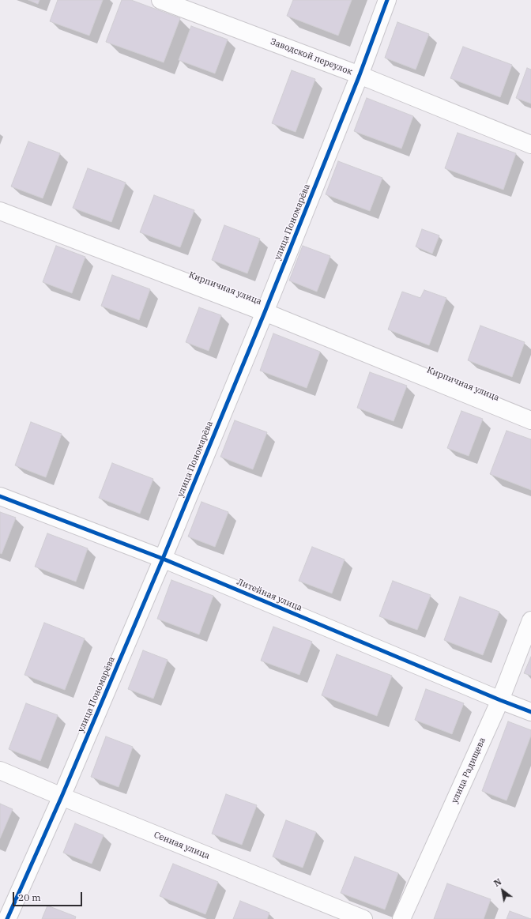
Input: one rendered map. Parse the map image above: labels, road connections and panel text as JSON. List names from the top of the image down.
{
  "streets": {
    "street": [
      "Заводской переулок",
      "улица Пономарёва",
      "Кирпичная улица",
      "Литейная улица",
      "улица Радищева",
      "Сенная улица"
    ]
  },
  "crossings": [
    ["Заводской переулок", "улица Пономарёва"],
    ["улица Пономарёва", "Кирпичная улица"],
    ["улица Пономарёва", "Литейная улица"],
    ["улица Пономарёва", "Сенная улица"],
    ["Литейная улица", "улица Радищева"]
  ],
  "scale_bar": "20 m",
  "north": "top left"
}
